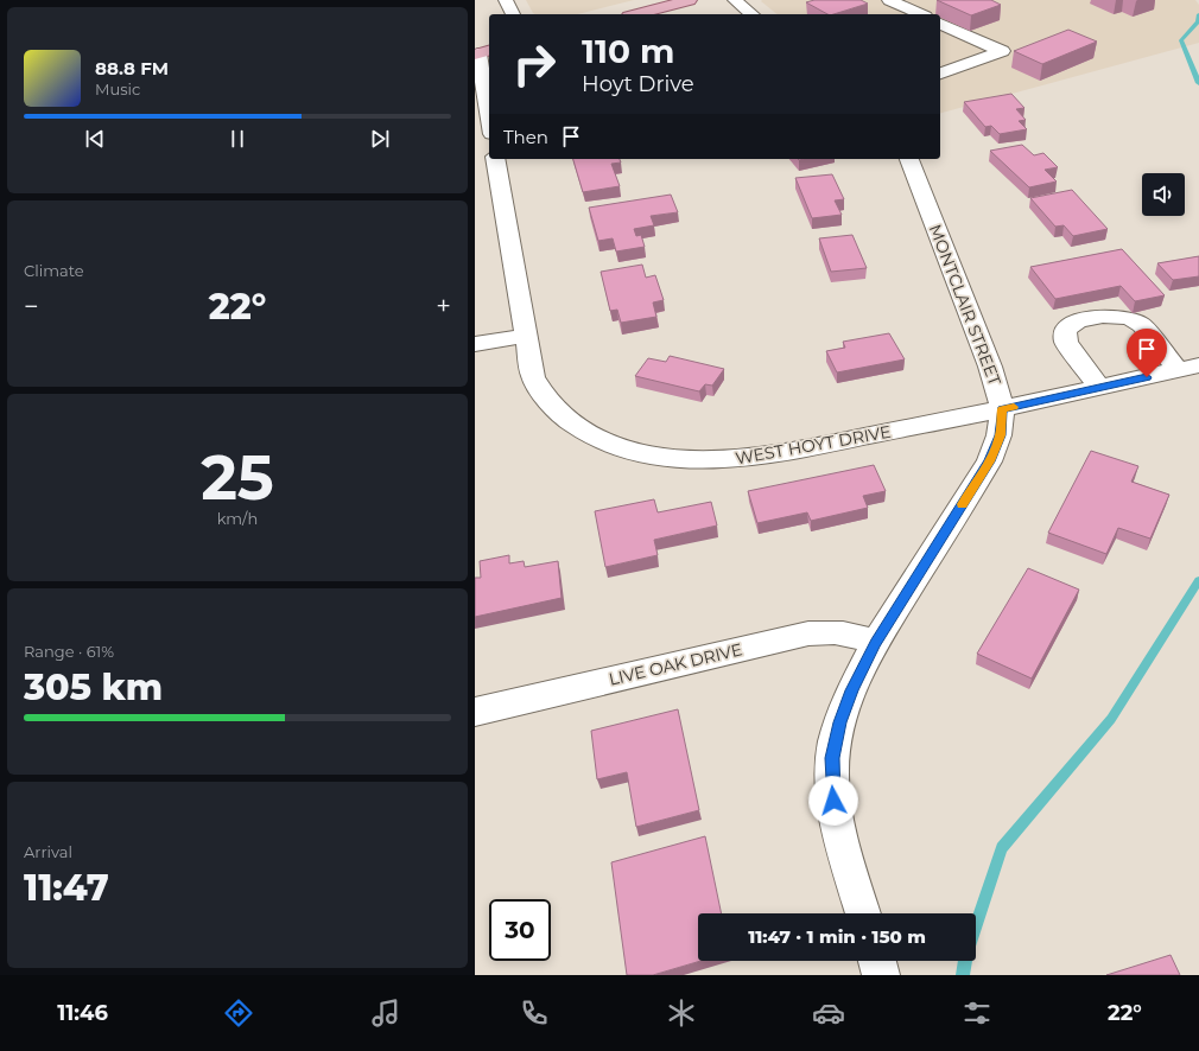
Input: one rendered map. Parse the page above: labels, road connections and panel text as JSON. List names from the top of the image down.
{
  "streets": {
    "street": ["MONTCLAIR STREET", "WEST HOYT DRIVE", "LIVE OAK DRIVE"]
  },
  "crossings": [
    ["MONTCLAIR STREET", "WEST HOYT DRIVE"],
    ["MONTCLAIR STREET", "LIVE OAK DRIVE"]
  ],
  "page": {
    "turn": ["110 m", "Hoyt Drive"],
    "song": ["88.8 FM", "Music"],
    "then": "Then",
    "tile": [
      "Climate",
      ["25", "km/h"],
      ["Range · 61%", "305 km"],
      ["Arrival", "11:47"]
    ],
    "heat": ["−", "22°", "+"],
    "limit": "30",
    "trip": "11:47 · 1 min · 150 m",
    "tabs": ["11:46", "22°"]
  }
}
